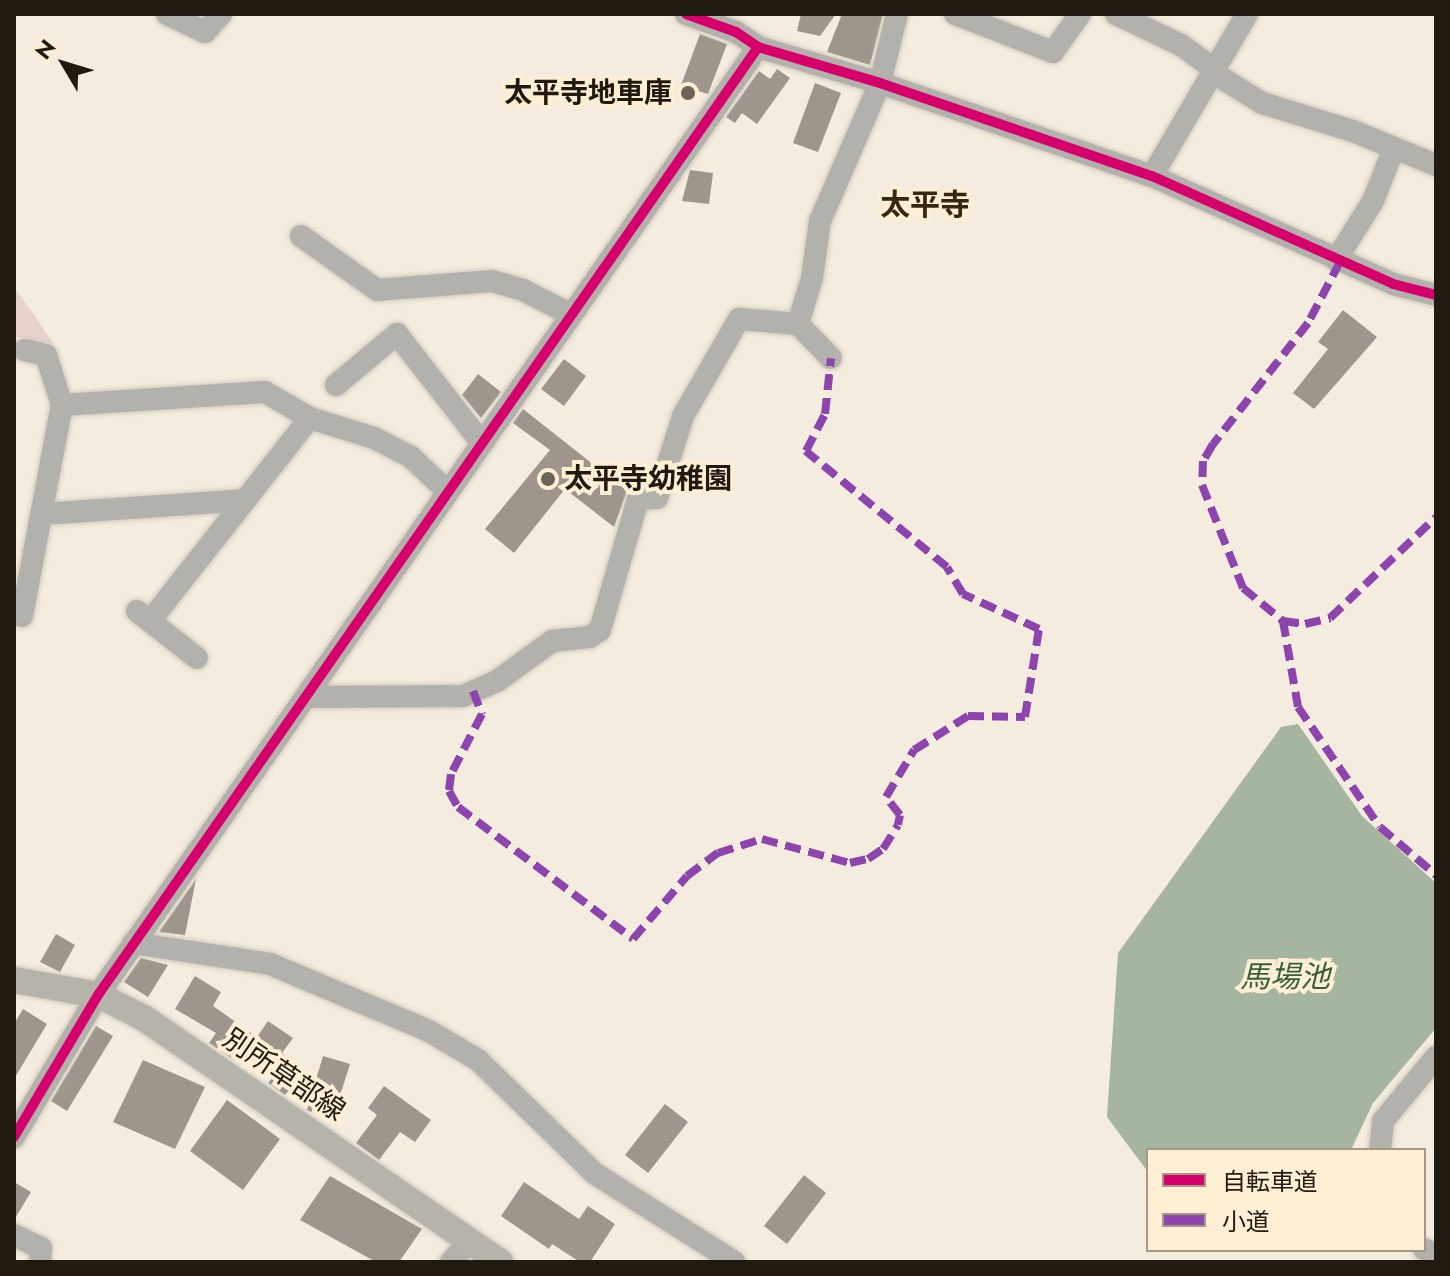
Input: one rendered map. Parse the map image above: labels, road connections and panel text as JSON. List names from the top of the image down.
{
  "streets": {
    "main road": ["別所草部線"]
  },
  "districts": ["太平寺"],
  "water": ["馬場池"],
  "places": ["太平寺地車庫", "太平寺幼稚園"],
  "legend": ["自転車道", "小道"],
  "north": "top left"
}
